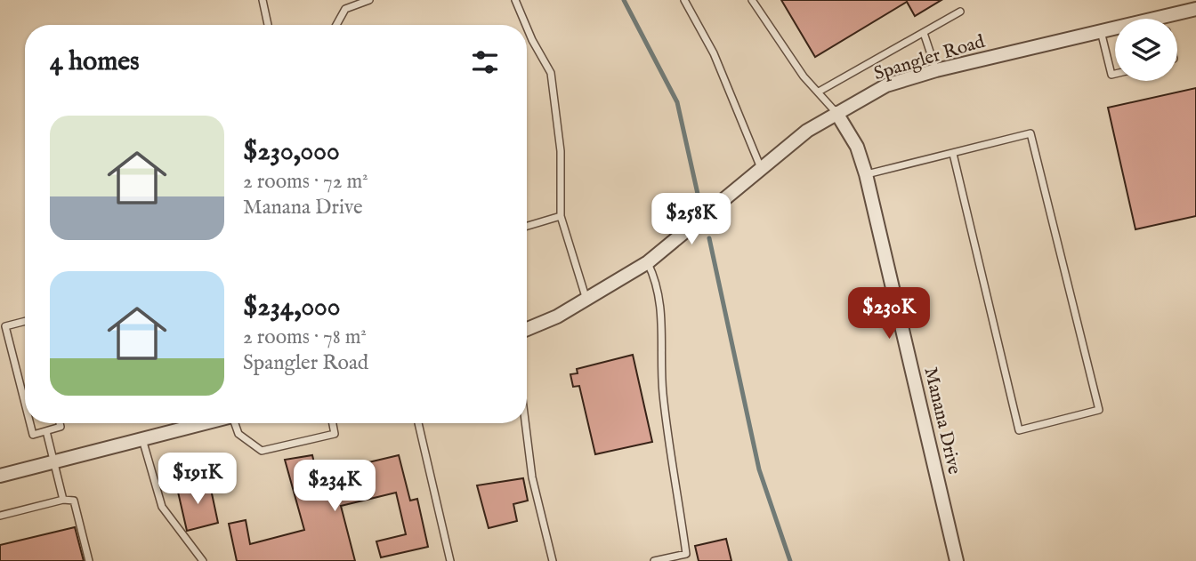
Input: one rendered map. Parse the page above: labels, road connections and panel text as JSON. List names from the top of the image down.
{
  "streets": {
    "street": ["Spangler Road", "Manana Drive"]
  },
  "crossings": [
    ["Spangler Road", "Manana Drive"]
  ],
  "page": {
    "heading": "4 homes",
    "list": [
      {
        "name": "$230,000",
        "note": "2 rooms · 72 m² · Manana Drive"
      },
      {
        "name": "$234,000",
        "note": "2 rooms · 78 m² · Spangler Road"
      }
    ],
    "price": [
      "$258K",
      "$230K",
      "$191K",
      "$234K"
    ]
  }
}
